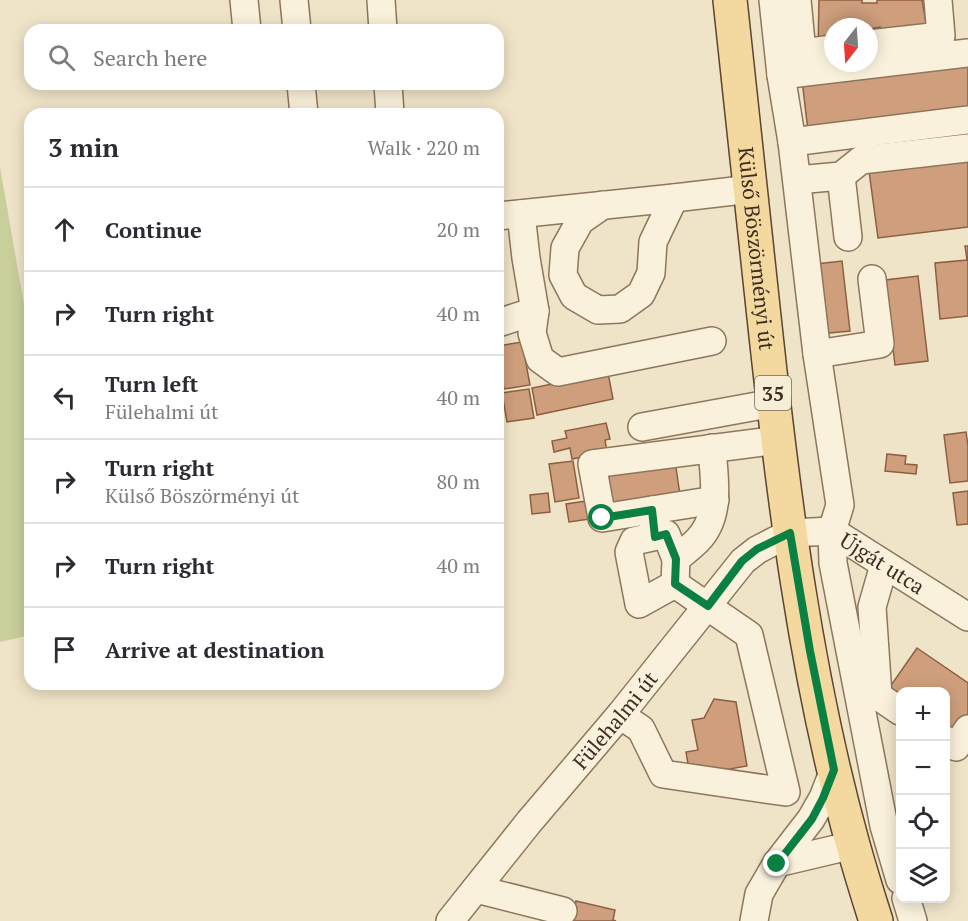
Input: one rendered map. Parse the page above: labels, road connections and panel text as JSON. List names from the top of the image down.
{
  "streets": {
    "main road": ["Külső Böszörményi út", "35"],
    "street": ["Újgát utca", "Fülehalmi út"]
  },
  "crossings": [
    ["Külső Böszörményi út", "Újgát utca"],
    ["Külső Böszörményi út", "Fülehalmi út"],
    ["Újgát utca", "Fülehalmi út"]
  ],
  "north": "bottom",
  "page": {
    "search": "Search here",
    "heading": ["3 min", "Walk · 220 m"],
    "list": [
      ["Continue", "20 m"],
      ["Turn right", "40 m"],
      ["Turn left", "Fülehalmi út", "40 m"],
      ["Turn right", "Külső Böszörményi út", "80 m"],
      ["Turn right", "40 m"],
      "Arrive at destination"
    ],
    "map_buttons": ["+", "−"]
  }
}
